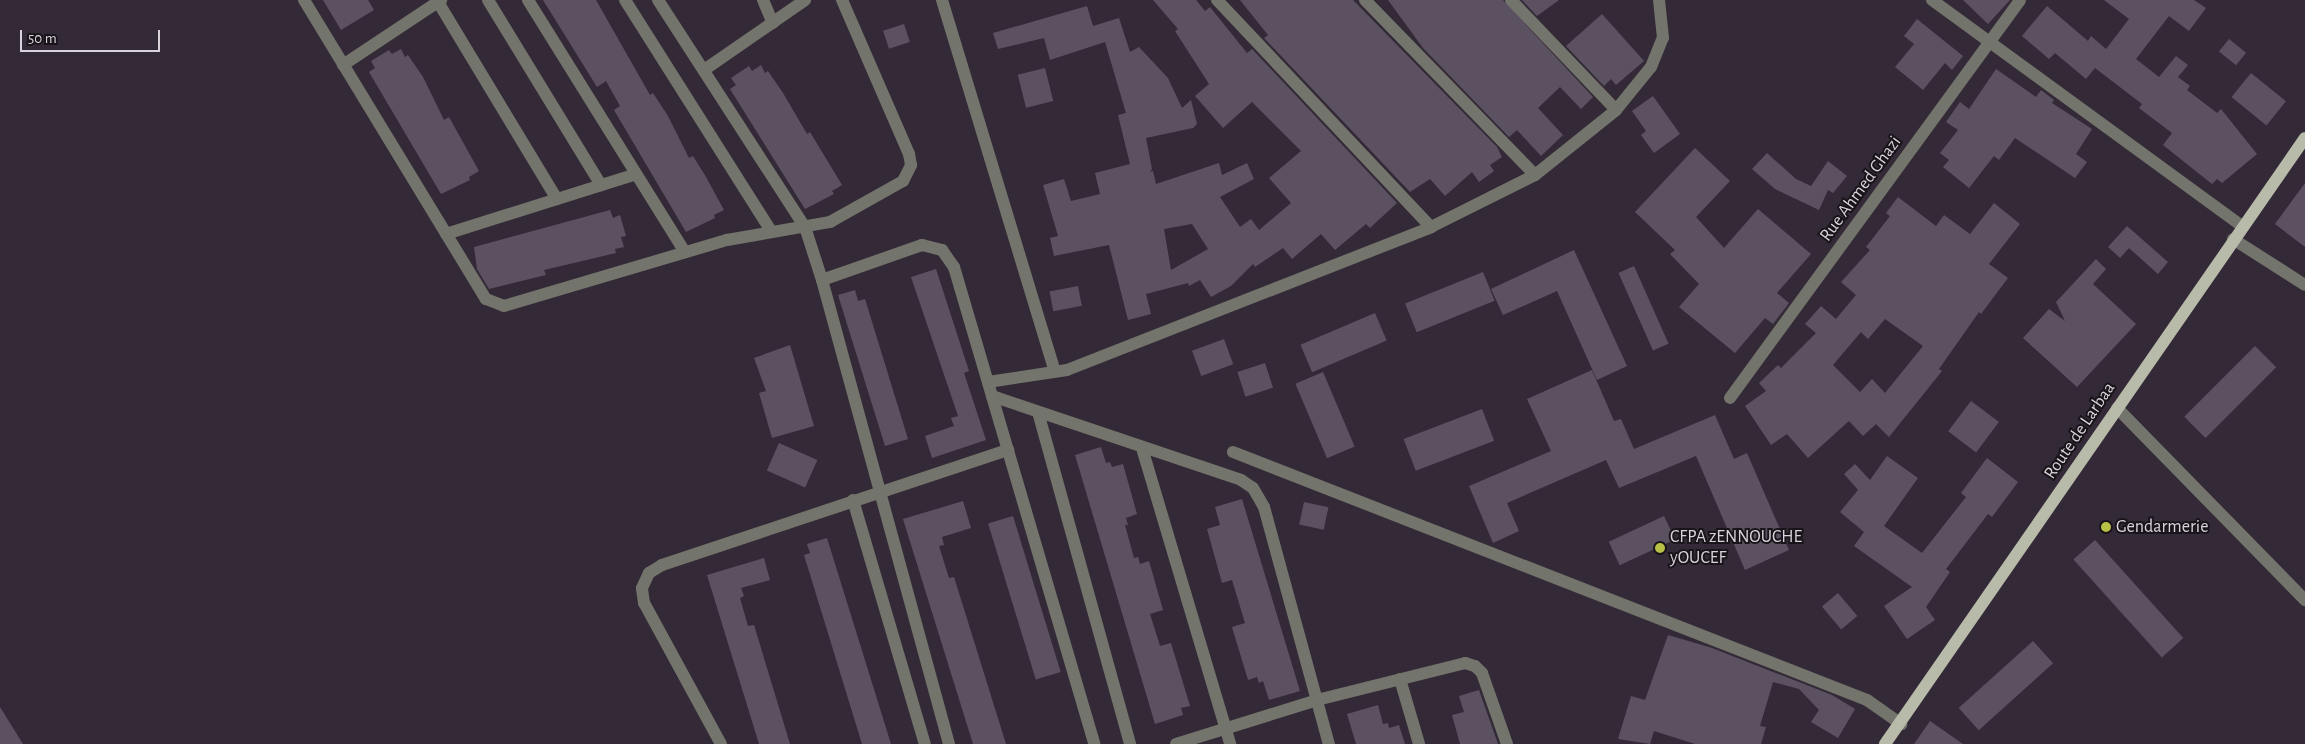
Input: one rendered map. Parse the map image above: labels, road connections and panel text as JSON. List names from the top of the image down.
{
  "streets": {
    "main road": ["Route de Larbaa"],
    "street": ["Rue Ahmed Ghazi"]
  },
  "places": ["Gendarmerie", "CFPA zENNOUCHE yOUCEF"],
  "scale_bar": "50 m"
}
